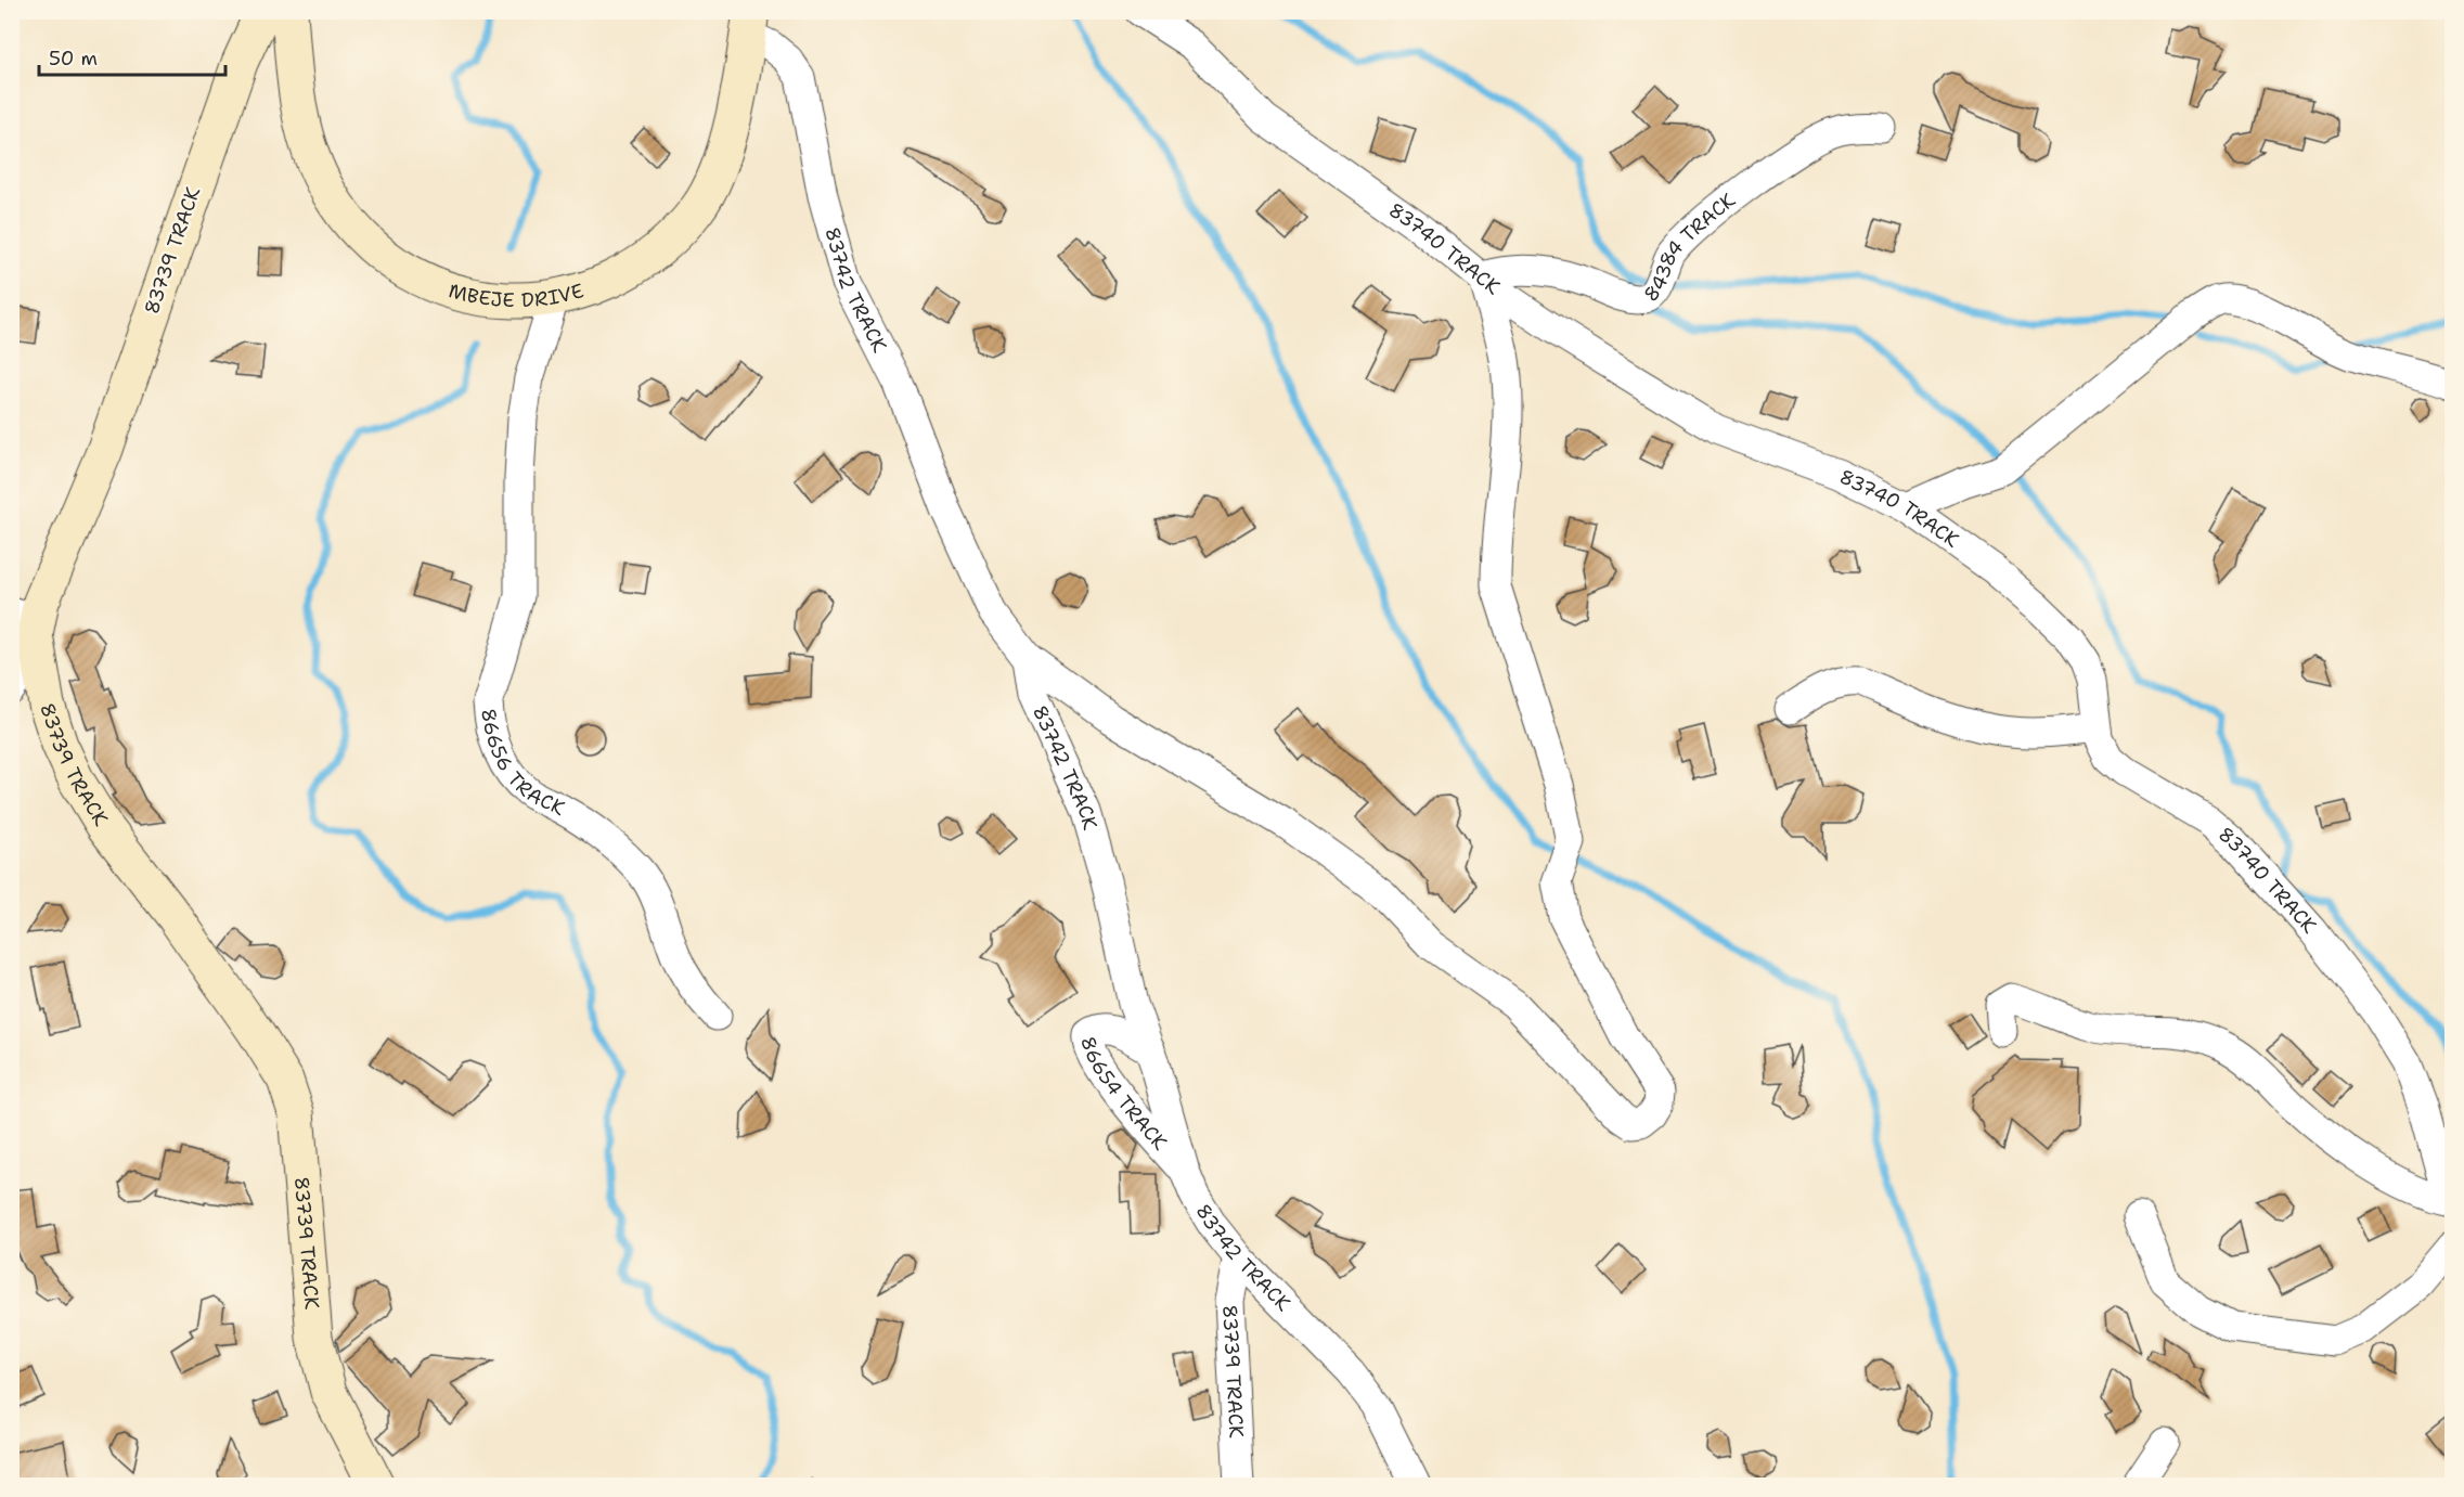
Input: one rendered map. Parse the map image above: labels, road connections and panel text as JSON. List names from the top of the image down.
{
  "streets": {
    "street": [
      "84384 TRACK",
      "83740 TRACK",
      "83739 TRACK",
      "MBEJE DRIVE",
      "83742 TRACK",
      "86656 TRACK",
      "86654 TRACK"
    ]
  },
  "crossings": [
    ["84384 TRACK", "83740 TRACK"],
    ["83739 TRACK", "83742 TRACK"],
    ["MBEJE DRIVE", "83742 TRACK"],
    ["MBEJE DRIVE", "86656 TRACK"],
    ["83742 TRACK", "86654 TRACK"]
  ],
  "scale_bar": "50 m"
}
